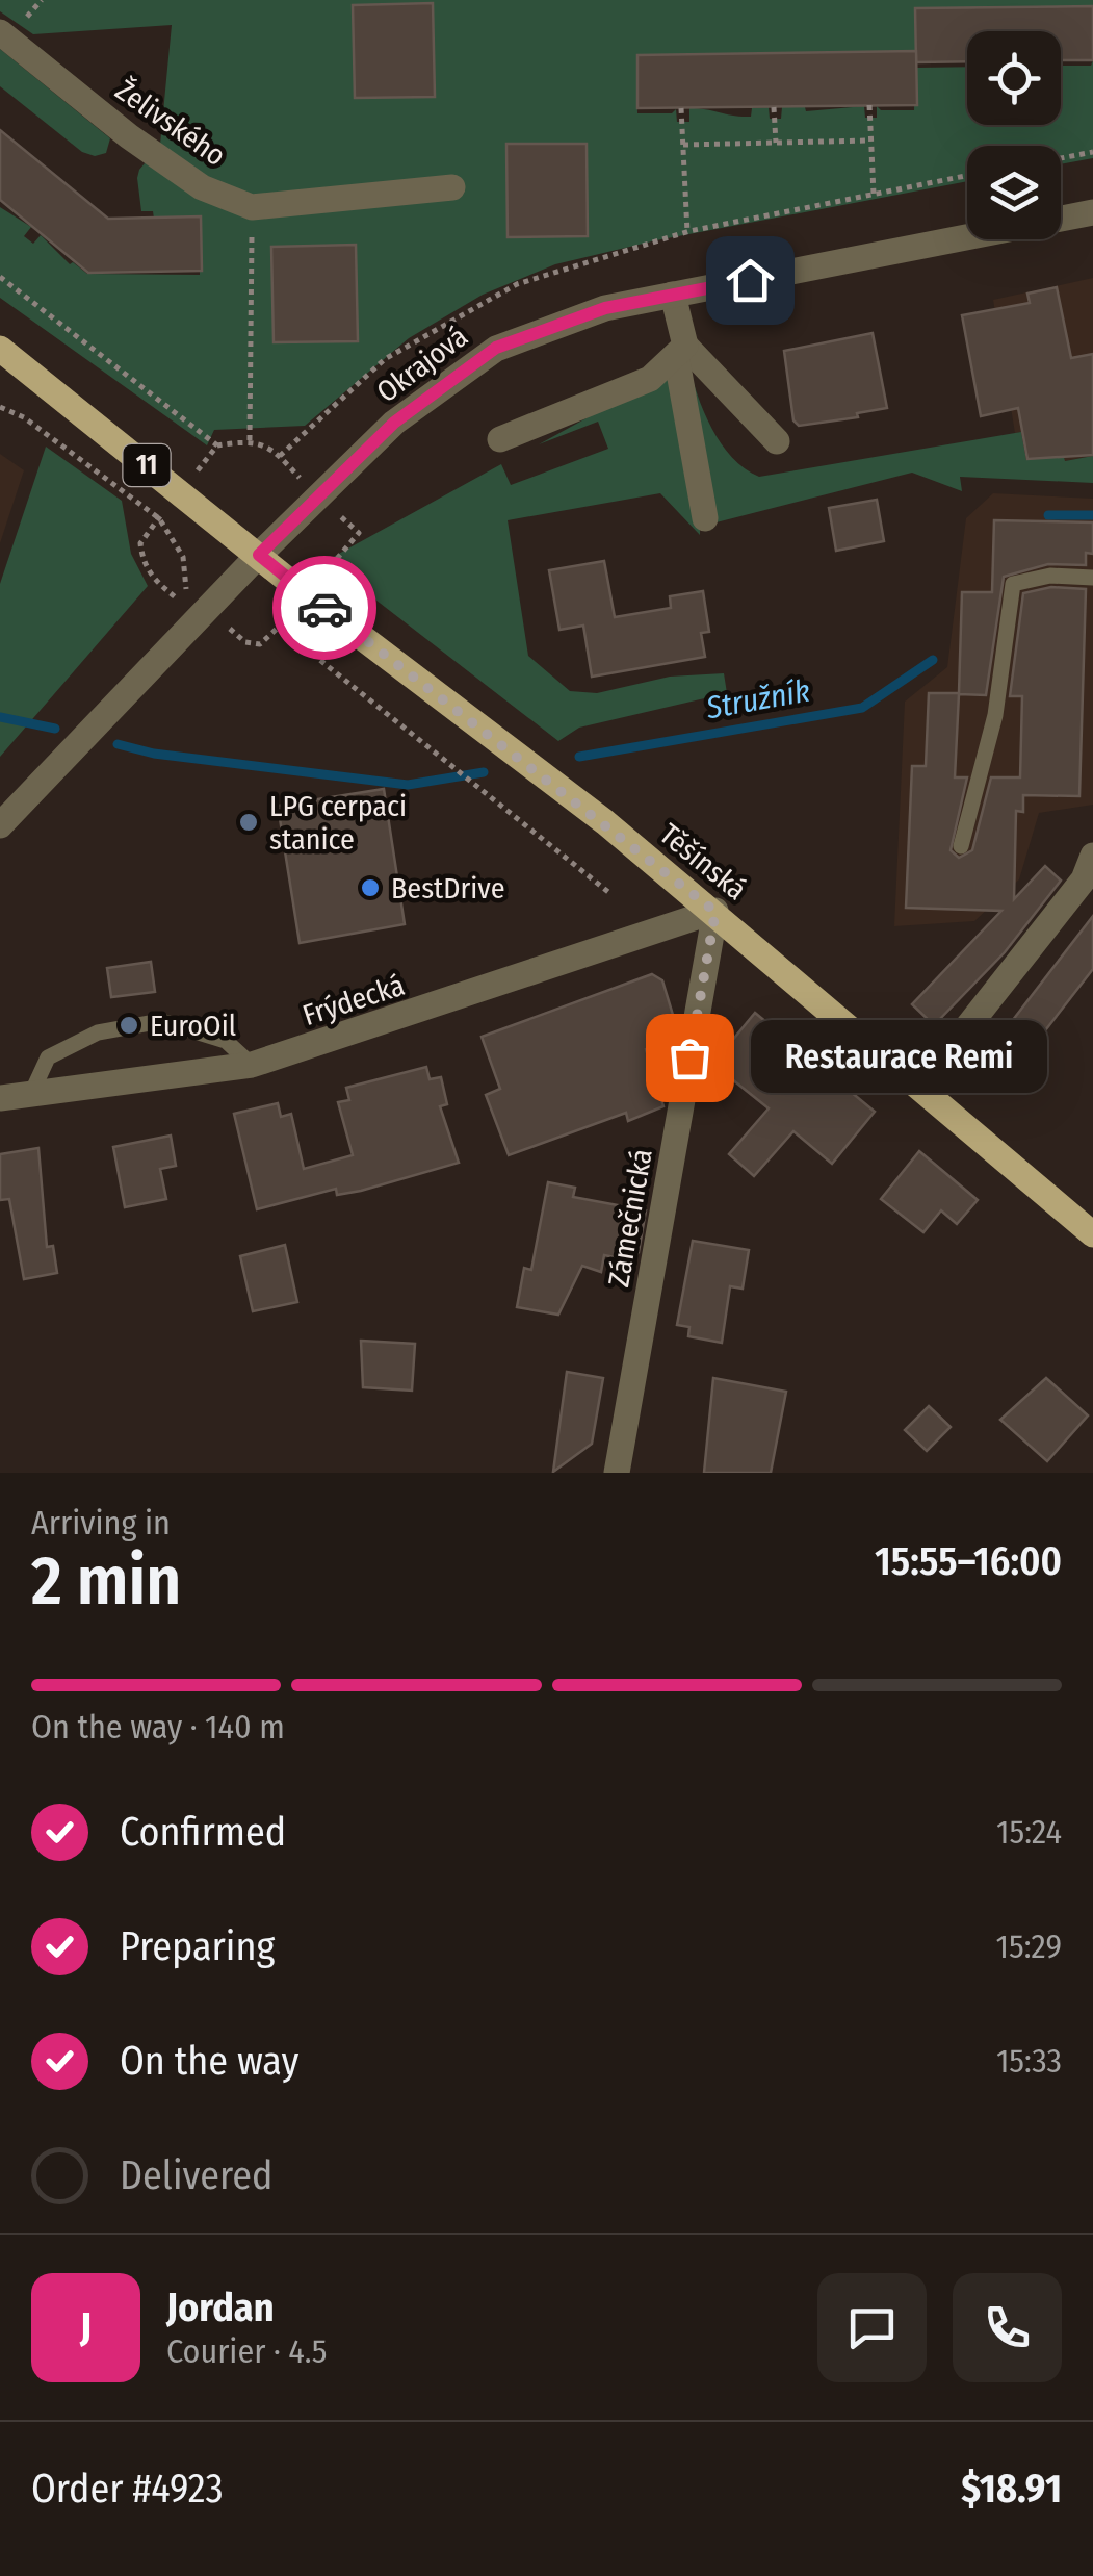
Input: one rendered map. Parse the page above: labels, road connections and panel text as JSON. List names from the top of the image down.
{
  "streets": {
    "main road": ["11", "Těšínská"],
    "street": [
      "Želivského",
      "Okrajová",
      "Frýdecká",
      "Zámečnická"
    ]
  },
  "crossings": [
    ["Okrajová", "11"],
    ["Okrajová", "Těšínská"],
    ["11", "Těšínská"],
    ["Těšínská", "Frýdecká"],
    ["Těšínská", "Zámečnická"],
    ["Frýdecká", "Zámečnická"]
  ],
  "water": ["Stružník"],
  "places": [
    "LPG cerpaci stanice",
    "BestDrive",
    "EuroOil",
    "Restaurace Remi"
  ],
  "page": {
    "bubble": "Restaurace Remi",
    "heading": ["2 min", "Arriving in", "15:55–16:00"],
    "panel": [
      "Jordan",
      "Courier · 4.5",
      "Order #4923",
      "$18.91"
    ],
    "bar": "On the way · 140 m",
    "list": [
      ["Confirmed", "15:24"],
      ["Preparing", "15:29"],
      ["On the way", "15:33"],
      "Delivered"
    ],
    "round": "J"
  }
}
